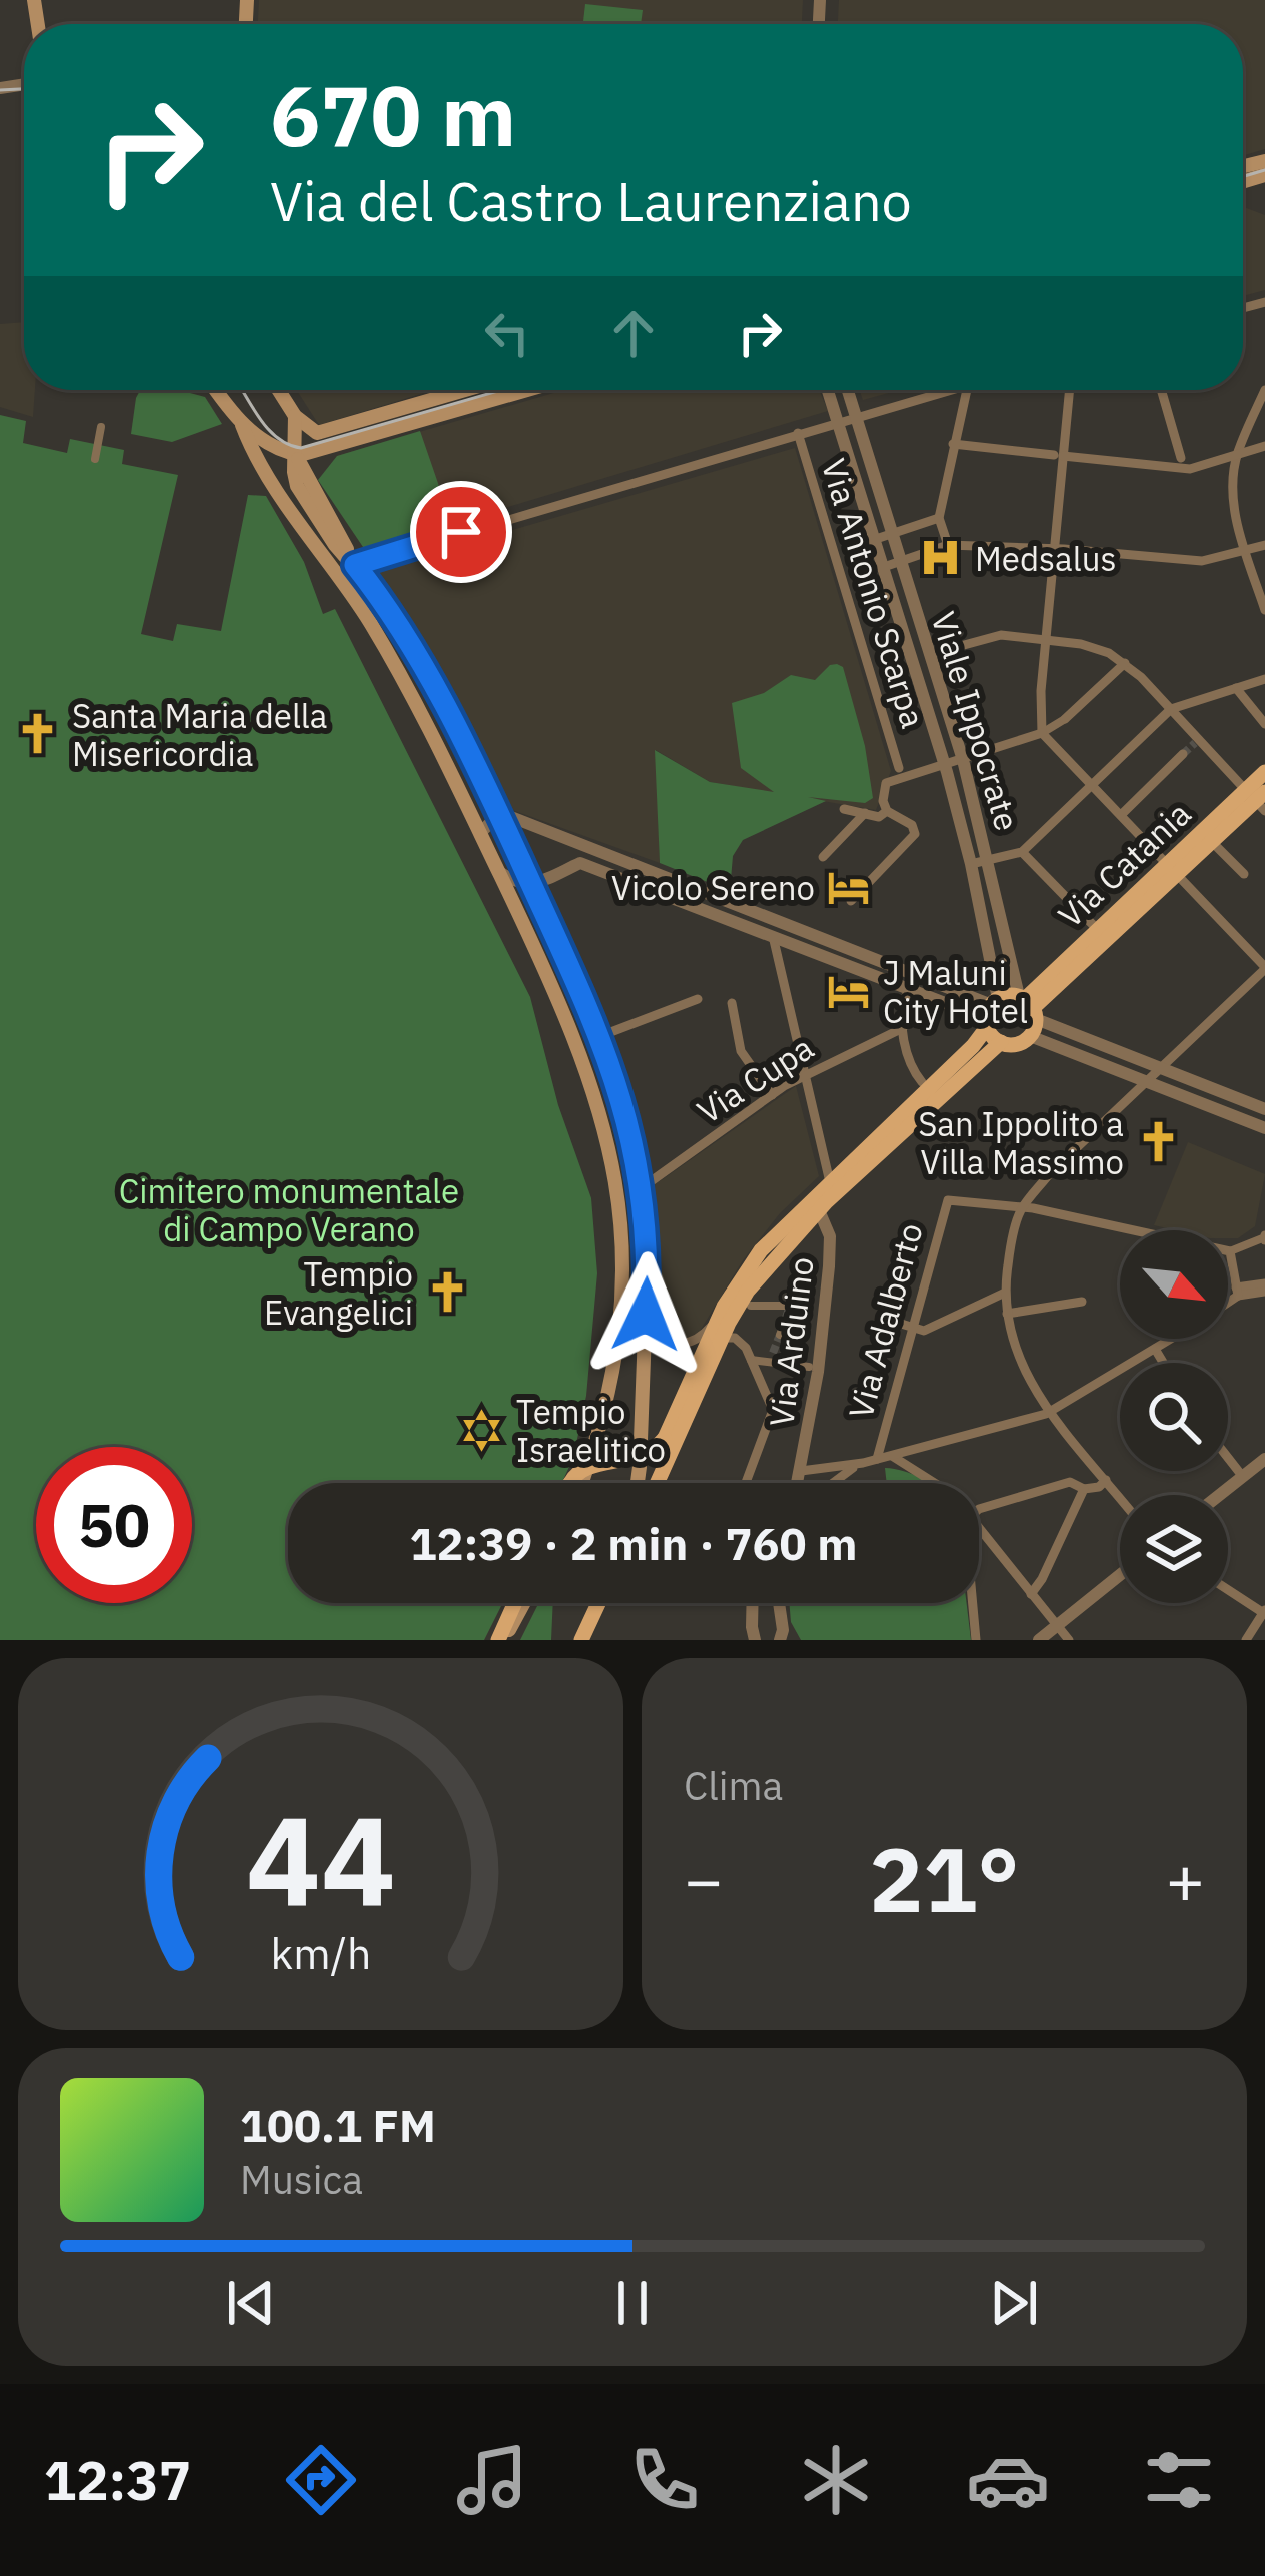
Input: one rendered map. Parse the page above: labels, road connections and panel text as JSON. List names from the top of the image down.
{
  "streets": {
    "main road": ["Via Catania"],
    "street": [
      "Via Antonio Scarpa",
      "Viale Ippocrate",
      "Via Cupa",
      "Via Adalberto",
      "Via Arduino"
    ]
  },
  "crossings": [
    ["Viale Ippocrate", "Via Catania"]
  ],
  "parks": ["Cimitero monumentale di Campo Verano"],
  "places": {
    "hospital": ["Medsalus"],
    "church": ["Santa Maria della Misericordia", "San Ippolito a Villa Massimo", "Tempio Evangelici"],
    "hotel": ["Vicolo Sereno", "J Maluni City Hotel"],
    "synagogue": ["Tempio Israelitico"]
  },
  "north": "bottom right",
  "page": {
    "turn": ["670 m", "Via del Castro Laurenziano"],
    "limit": "50",
    "trip": "12:39 · 2 min · 760 m",
    "tile": "Clima",
    "heat": ["−", "21°", "+"],
    "song": ["100.1 FM", "Musica"],
    "tabs": "12:37",
    "gauge": ["44", "km/h"]
  }
}
